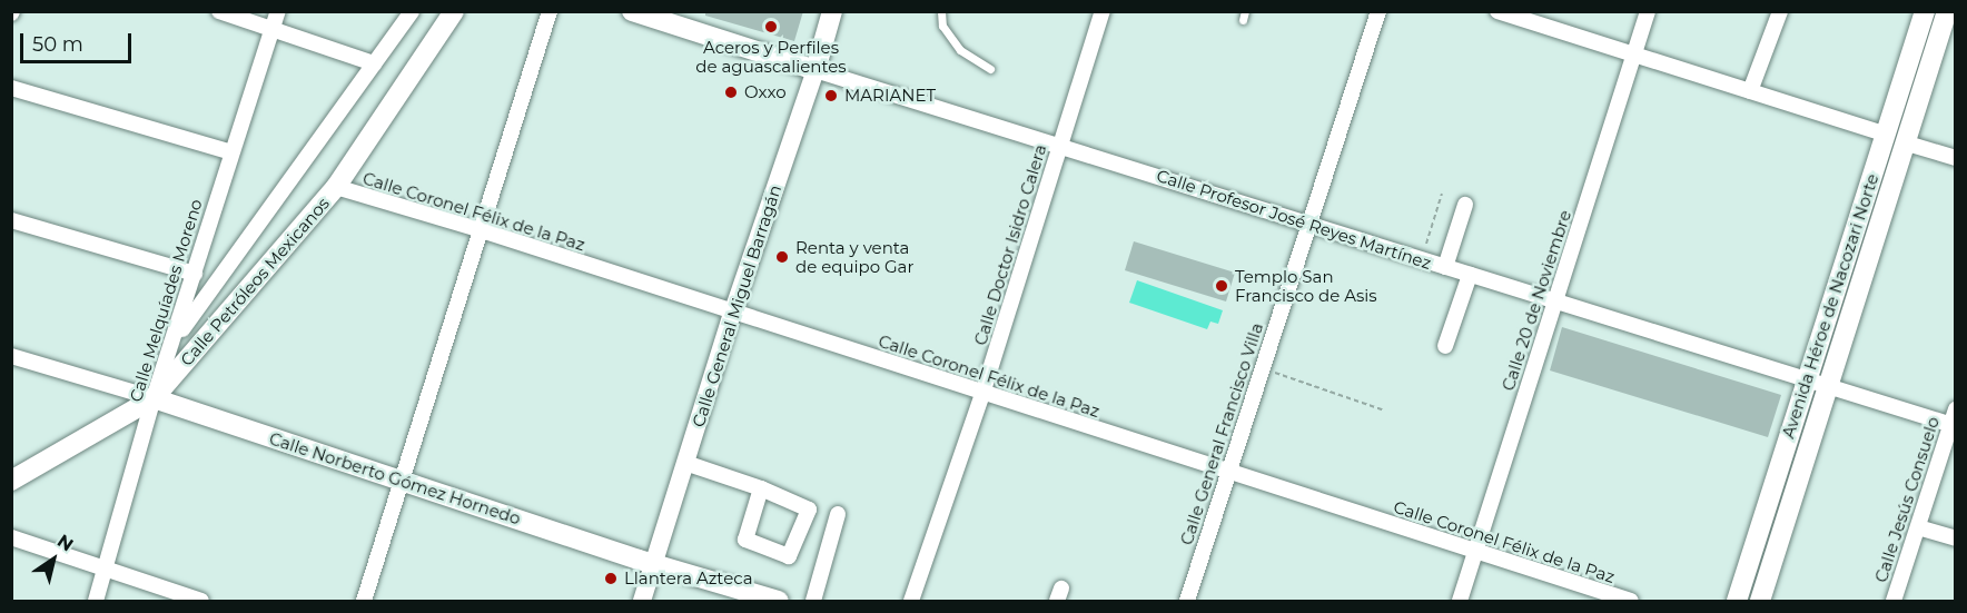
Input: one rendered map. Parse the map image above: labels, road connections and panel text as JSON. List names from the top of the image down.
{
  "streets": {
    "main road": [
      "Calle Profesor José Reyes Martínez",
      "Calle Petróleos Mexicanos",
      "Calle General Miguel Barragán",
      "Avenida Héroe de Nacozari Norte",
      "Calle Norberto Gómez Hornedo"
    ],
    "street": [
      "Calle Coronel Félix de la Paz",
      "Calle Doctor Isidro Calera",
      "Calle Melquíades Moreno",
      "Calle 20 de Noviembre",
      "Calle General Francisco Villa",
      "Calle Jesús Consuelo"
    ]
  },
  "crossings": [
    ["Calle Coronel Félix de la Paz", "Calle Doctor Isidro Calera"],
    ["Calle Coronel Félix de la Paz", "Calle Petróleos Mexicanos"],
    ["Calle Coronel Félix de la Paz", "Calle 20 de Noviembre"],
    ["Calle Coronel Félix de la Paz", "Calle General Miguel Barragán"],
    ["Calle Coronel Félix de la Paz", "Calle General Francisco Villa"],
    ["Calle Profesor José Reyes Martínez", "Calle Doctor Isidro Calera"],
    ["Calle Profesor José Reyes Martínez", "Calle 20 de Noviembre"],
    ["Calle Profesor José Reyes Martínez", "Calle General Miguel Barragán"],
    ["Calle Profesor José Reyes Martínez", "Avenida Héroe de Nacozari Norte"],
    ["Calle Profesor José Reyes Martínez", "Calle General Francisco Villa"],
    ["Calle Profesor José Reyes Martínez", "Calle Jesús Consuelo"],
    ["Calle Petróleos Mexicanos", "Calle Melquíades Moreno"],
    ["Calle Petróleos Mexicanos", "Calle Norberto Gómez Hornedo"],
    ["Calle Melquíades Moreno", "Calle Norberto Gómez Hornedo"],
    ["Calle General Miguel Barragán", "Calle Norberto Gómez Hornedo"]
  ],
  "places": [
    "Aceros y Perfiles de aguascalientes",
    "Oxxo",
    "MARIANET",
    "Renta y venta de equipo Gar",
    "Templo San Francisco de Asis",
    "Llantera Azteca"
  ],
  "scale_bar": "50 m",
  "north": "top right"
}
